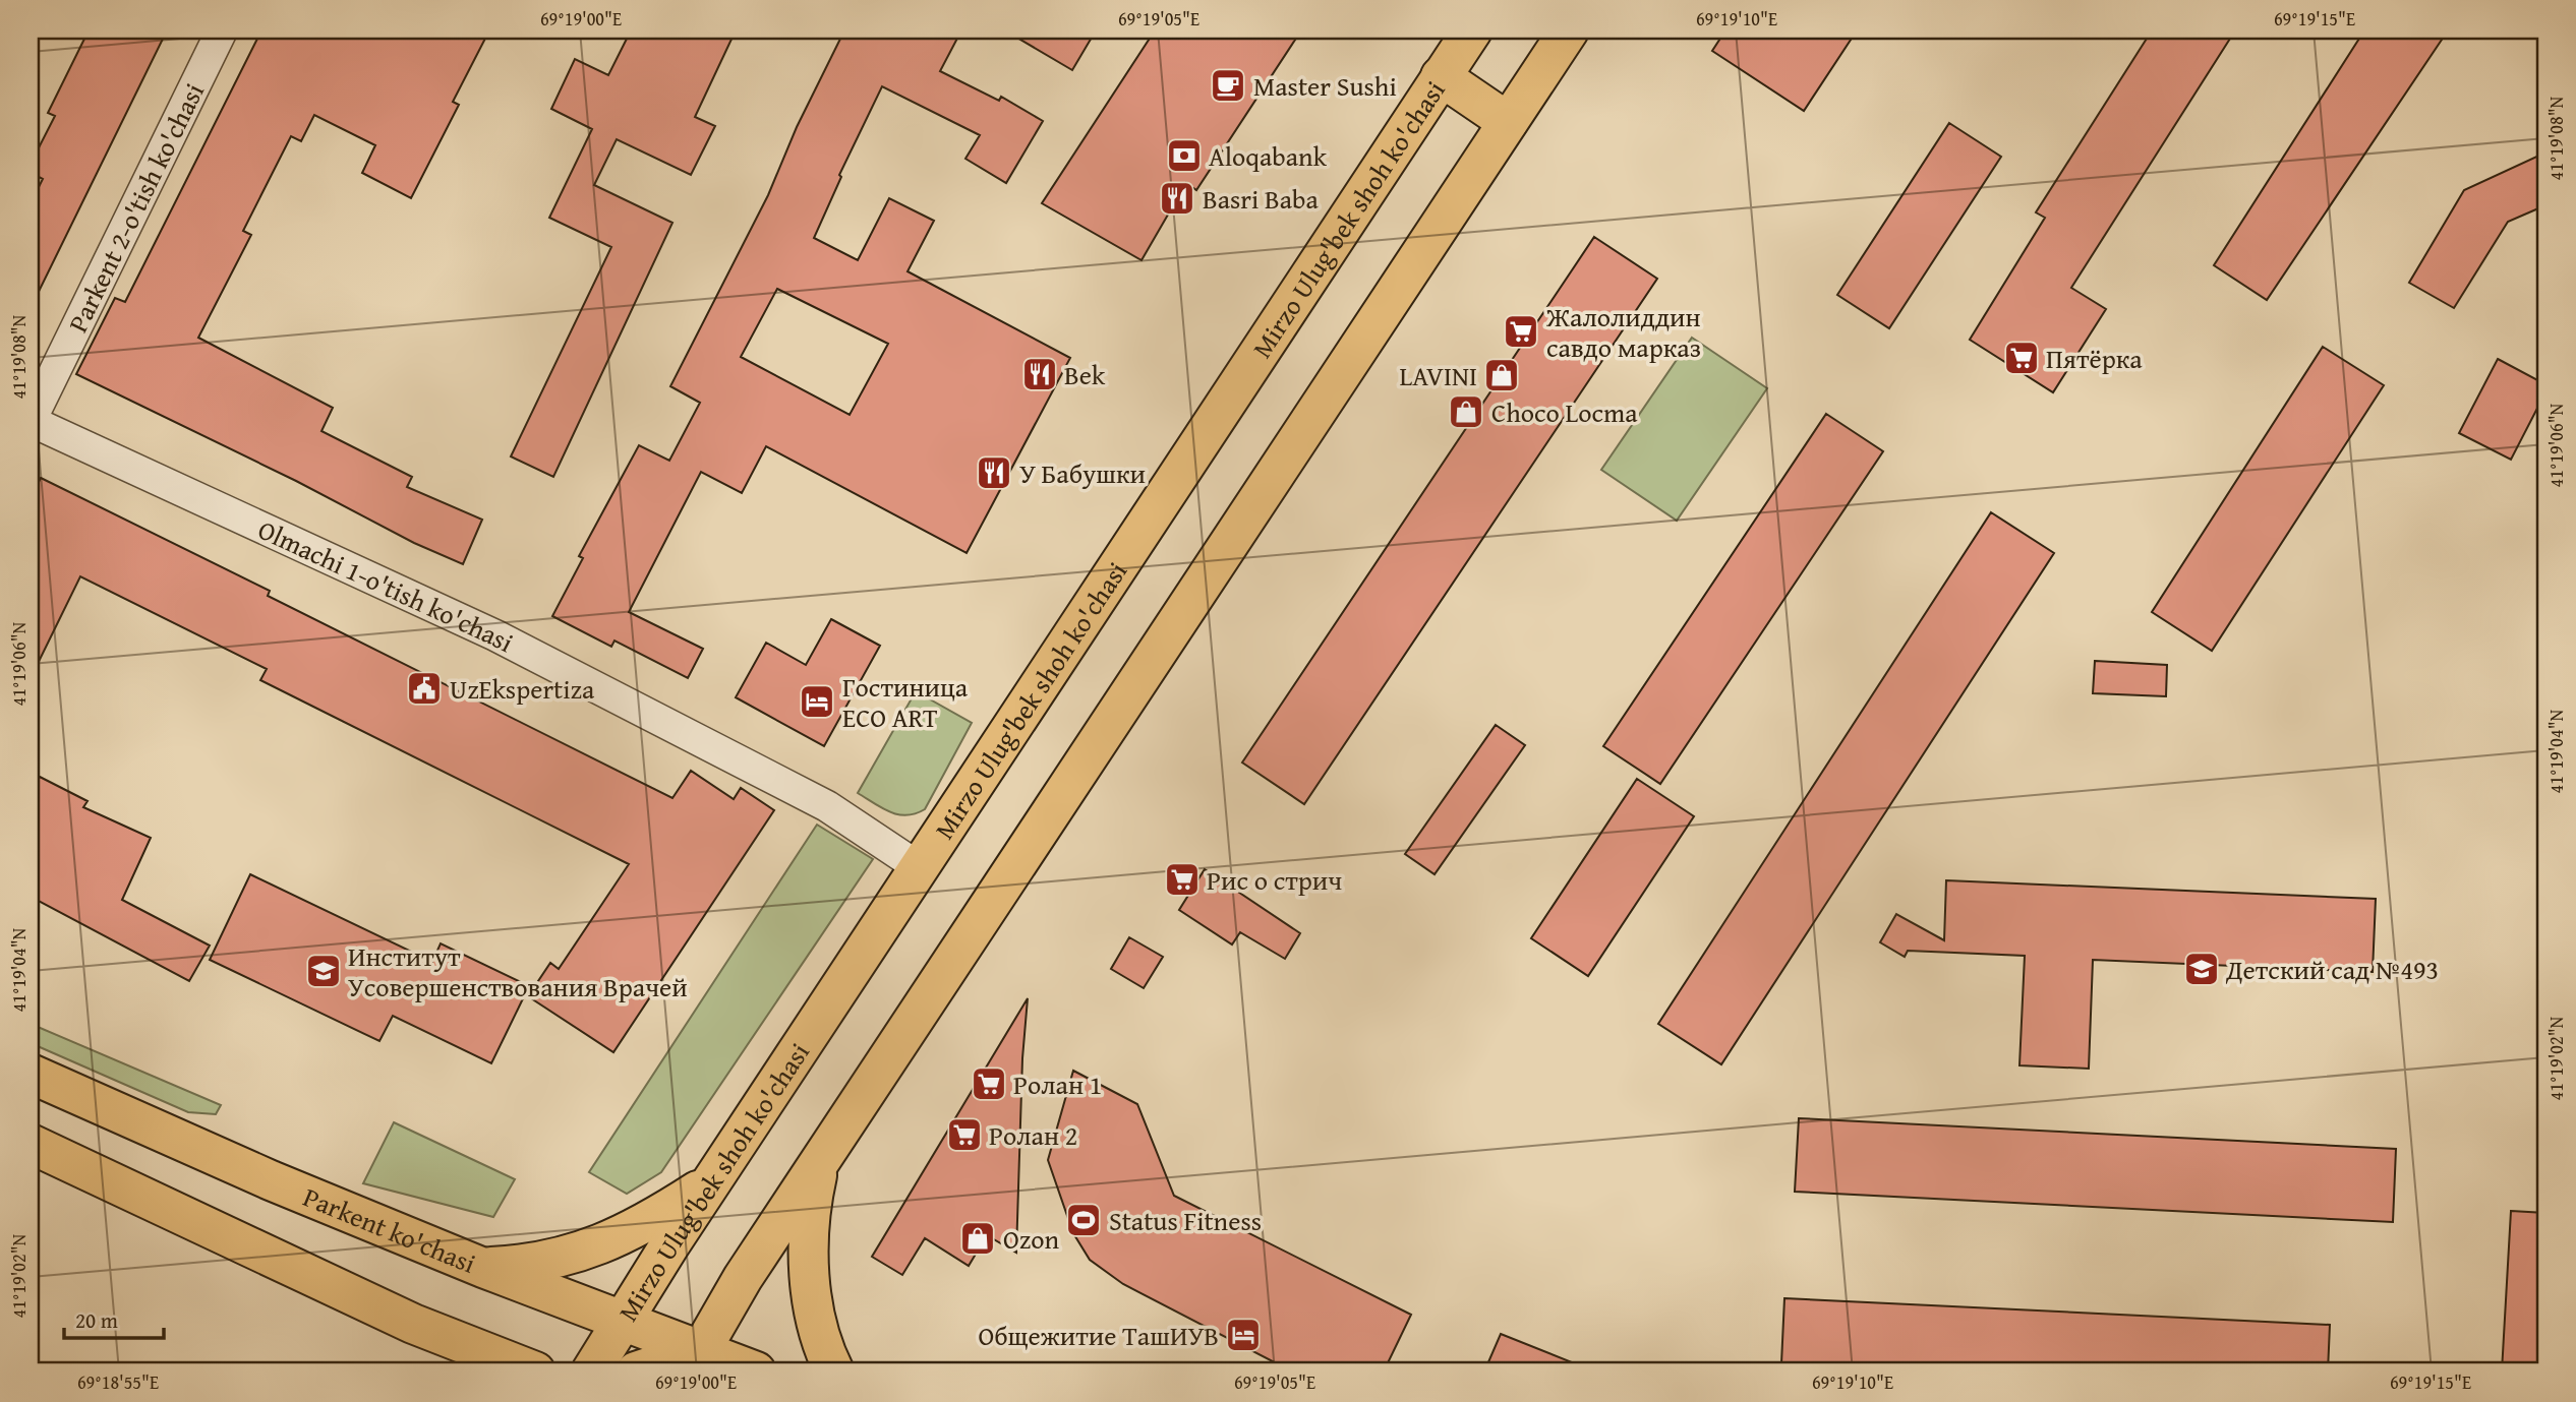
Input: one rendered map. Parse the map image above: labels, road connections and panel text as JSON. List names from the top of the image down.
{
  "streets": {
    "main road": ["Mirzo Ulug'bek shoh ko'chasi", "Parkent ko'chasi"],
    "street": ["Parkent 2-o'tish ko'chasi", "Olmachi 1-o'tish ko'chasi"]
  },
  "crossings": [
    ["Parkent 2-o'tish ko'chasi", "Olmachi 1-o'tish ko'chasi"],
    ["Mirzo Ulug'bek shoh ko'chasi", "Olmachi 1-o'tish ko'chasi"],
    ["Mirzo Ulug'bek shoh ko'chasi", "Parkent ko'chasi"]
  ],
  "places": {
    "cafe": ["Master Sushi"],
    "bank": ["Aloqabank"],
    "restaurant": ["Basri Baba", "Bek", "У Бабушки"],
    "supermarket": [
      "Жалолиддин савдо марказ",
      "Пятёрка",
      "Рис о стрич",
      "Ролан 1",
      "Ролан 2"
    ],
    "shop": ["LAVINI", "Choco Locma", "Ozon"],
    "public building": ["UzEkspertiza"],
    "hotel": ["Гостиница ECO ART", "Общежитие ТашИУВ"],
    "school or university": ["Детский сад №493", "Институт Усовершенствования Врачей"],
    "sports": ["Status Fitness"]
  },
  "scale_bar": "20 m",
  "coordinates": [
    "69°19'00\"E",
    "69°19'05\"E",
    "69°19'10\"E",
    "69°19'15\"E",
    "41°19'08\"N",
    "41°19'06\"N",
    "41°19'04\"N",
    "41°19'02\"N",
    "69°18'55\"E"
  ]
}
